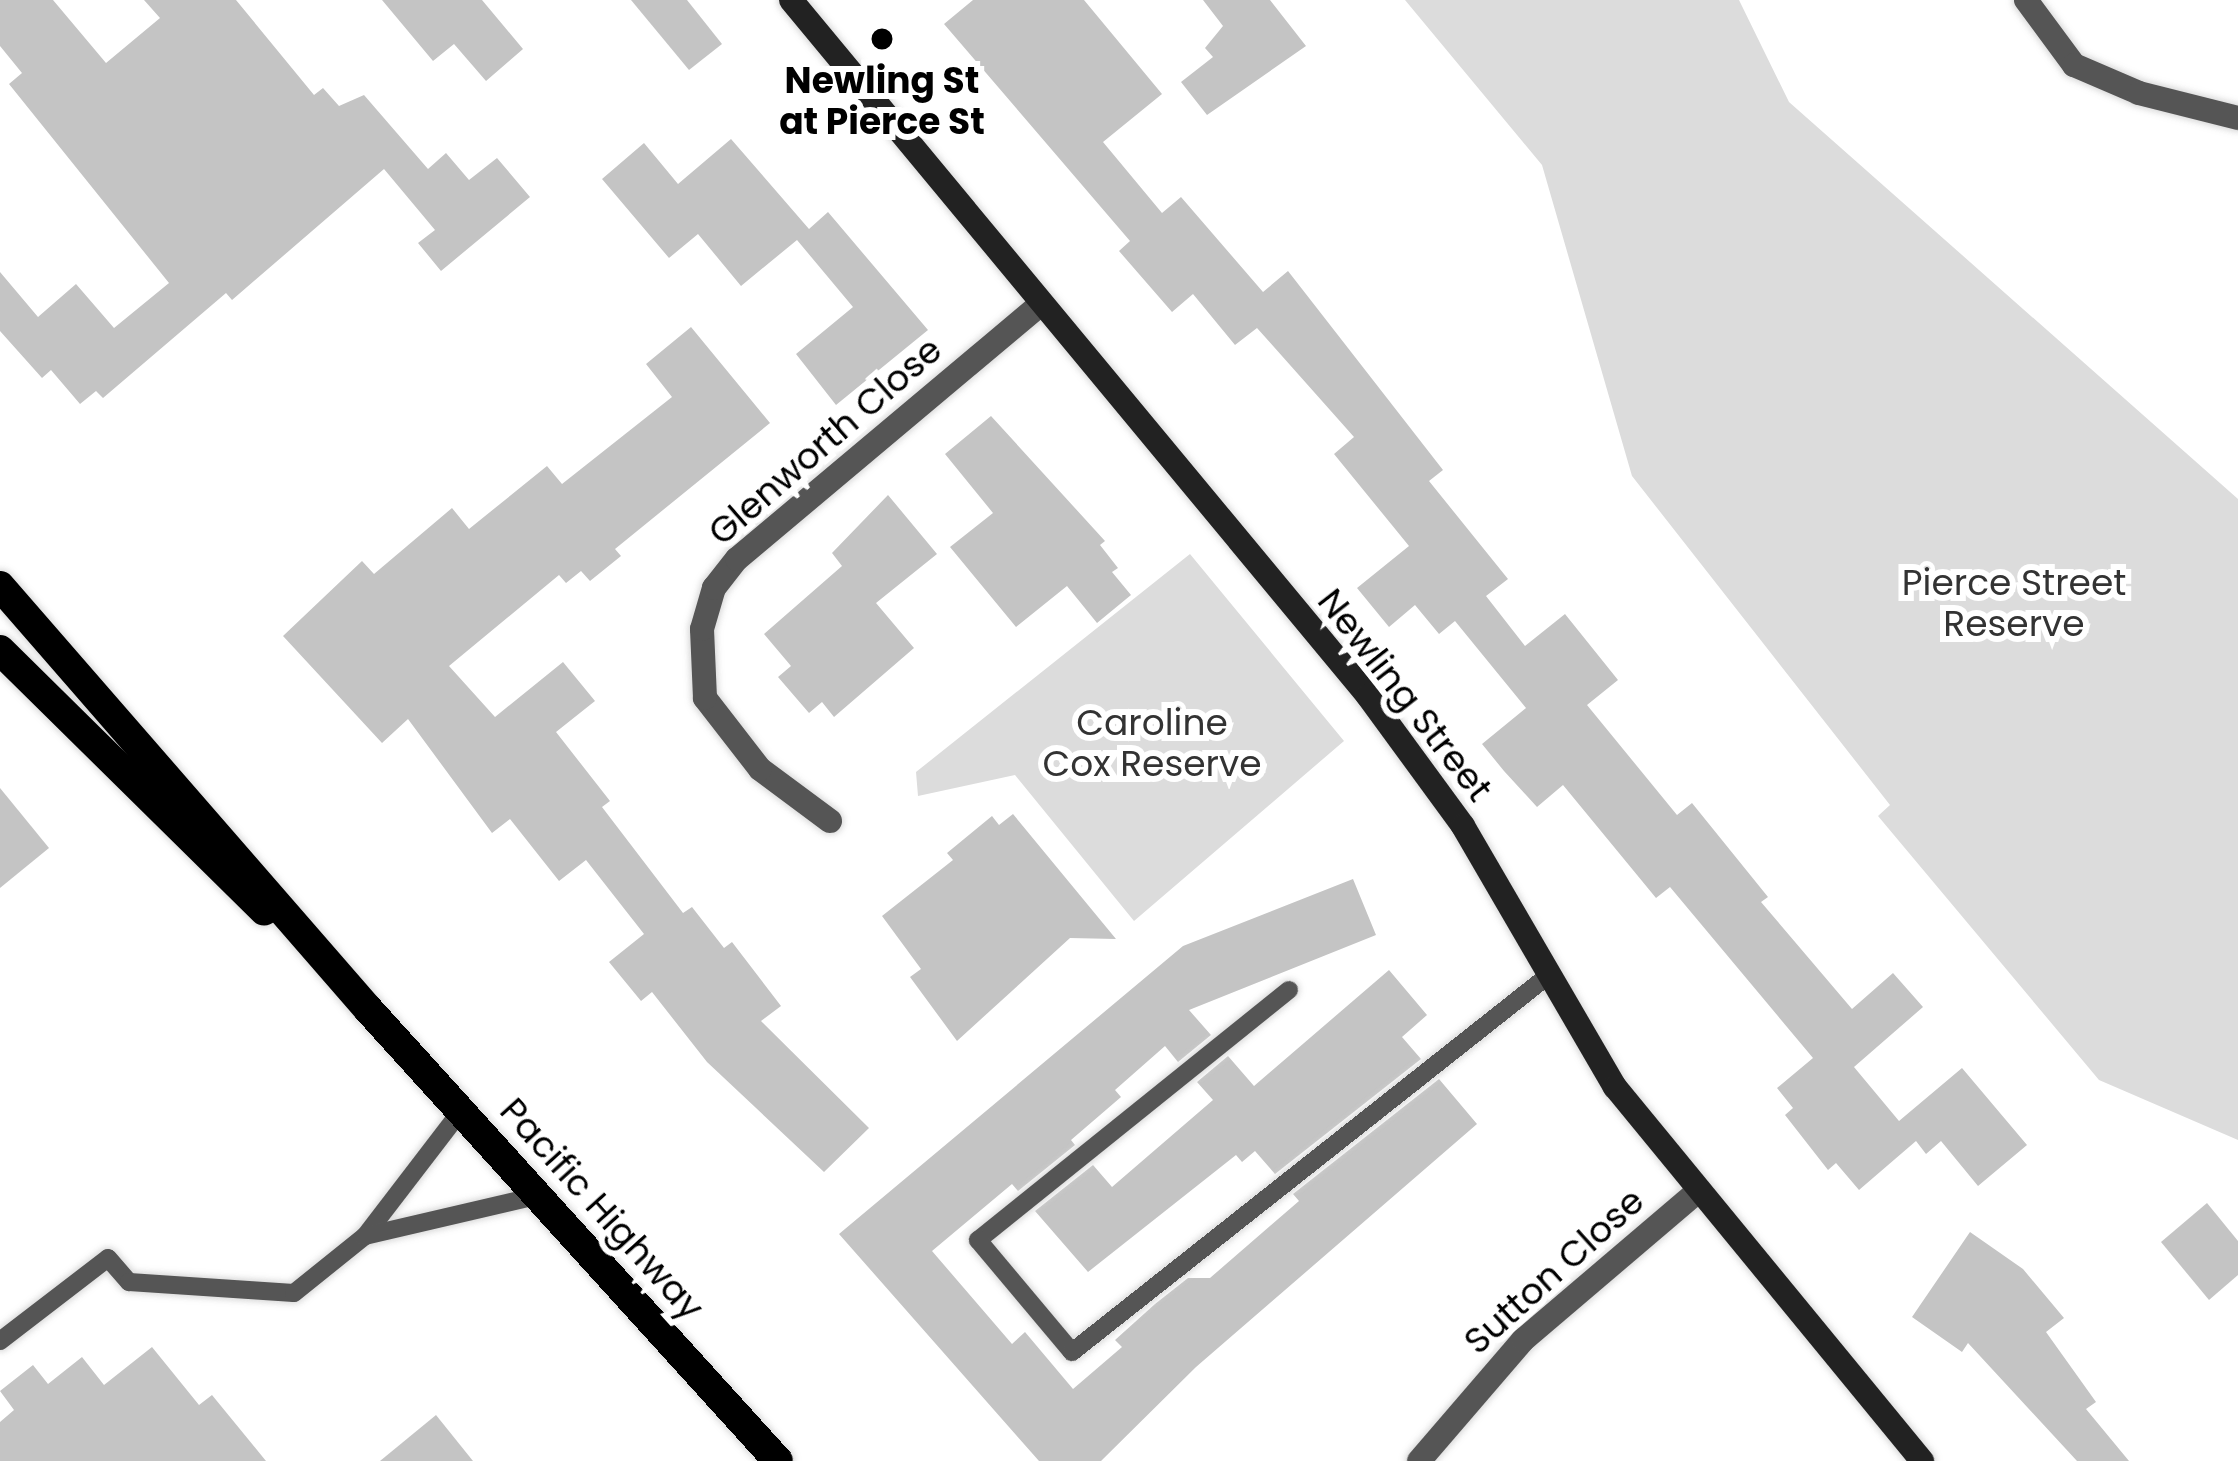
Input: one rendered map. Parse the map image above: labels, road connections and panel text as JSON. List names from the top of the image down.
{
  "streets": {
    "main road": ["Pacific Highway"],
    "street": ["Glenworth Close", "Newling Street", "Sutton Close"]
  },
  "crossings": [
    ["Glenworth Close", "Newling Street"],
    ["Newling Street", "Sutton Close"]
  ],
  "parks": ["Pierce Street Reserve", "Caroline Cox Reserve"],
  "places": ["Newling St at Pierce St"]
}
